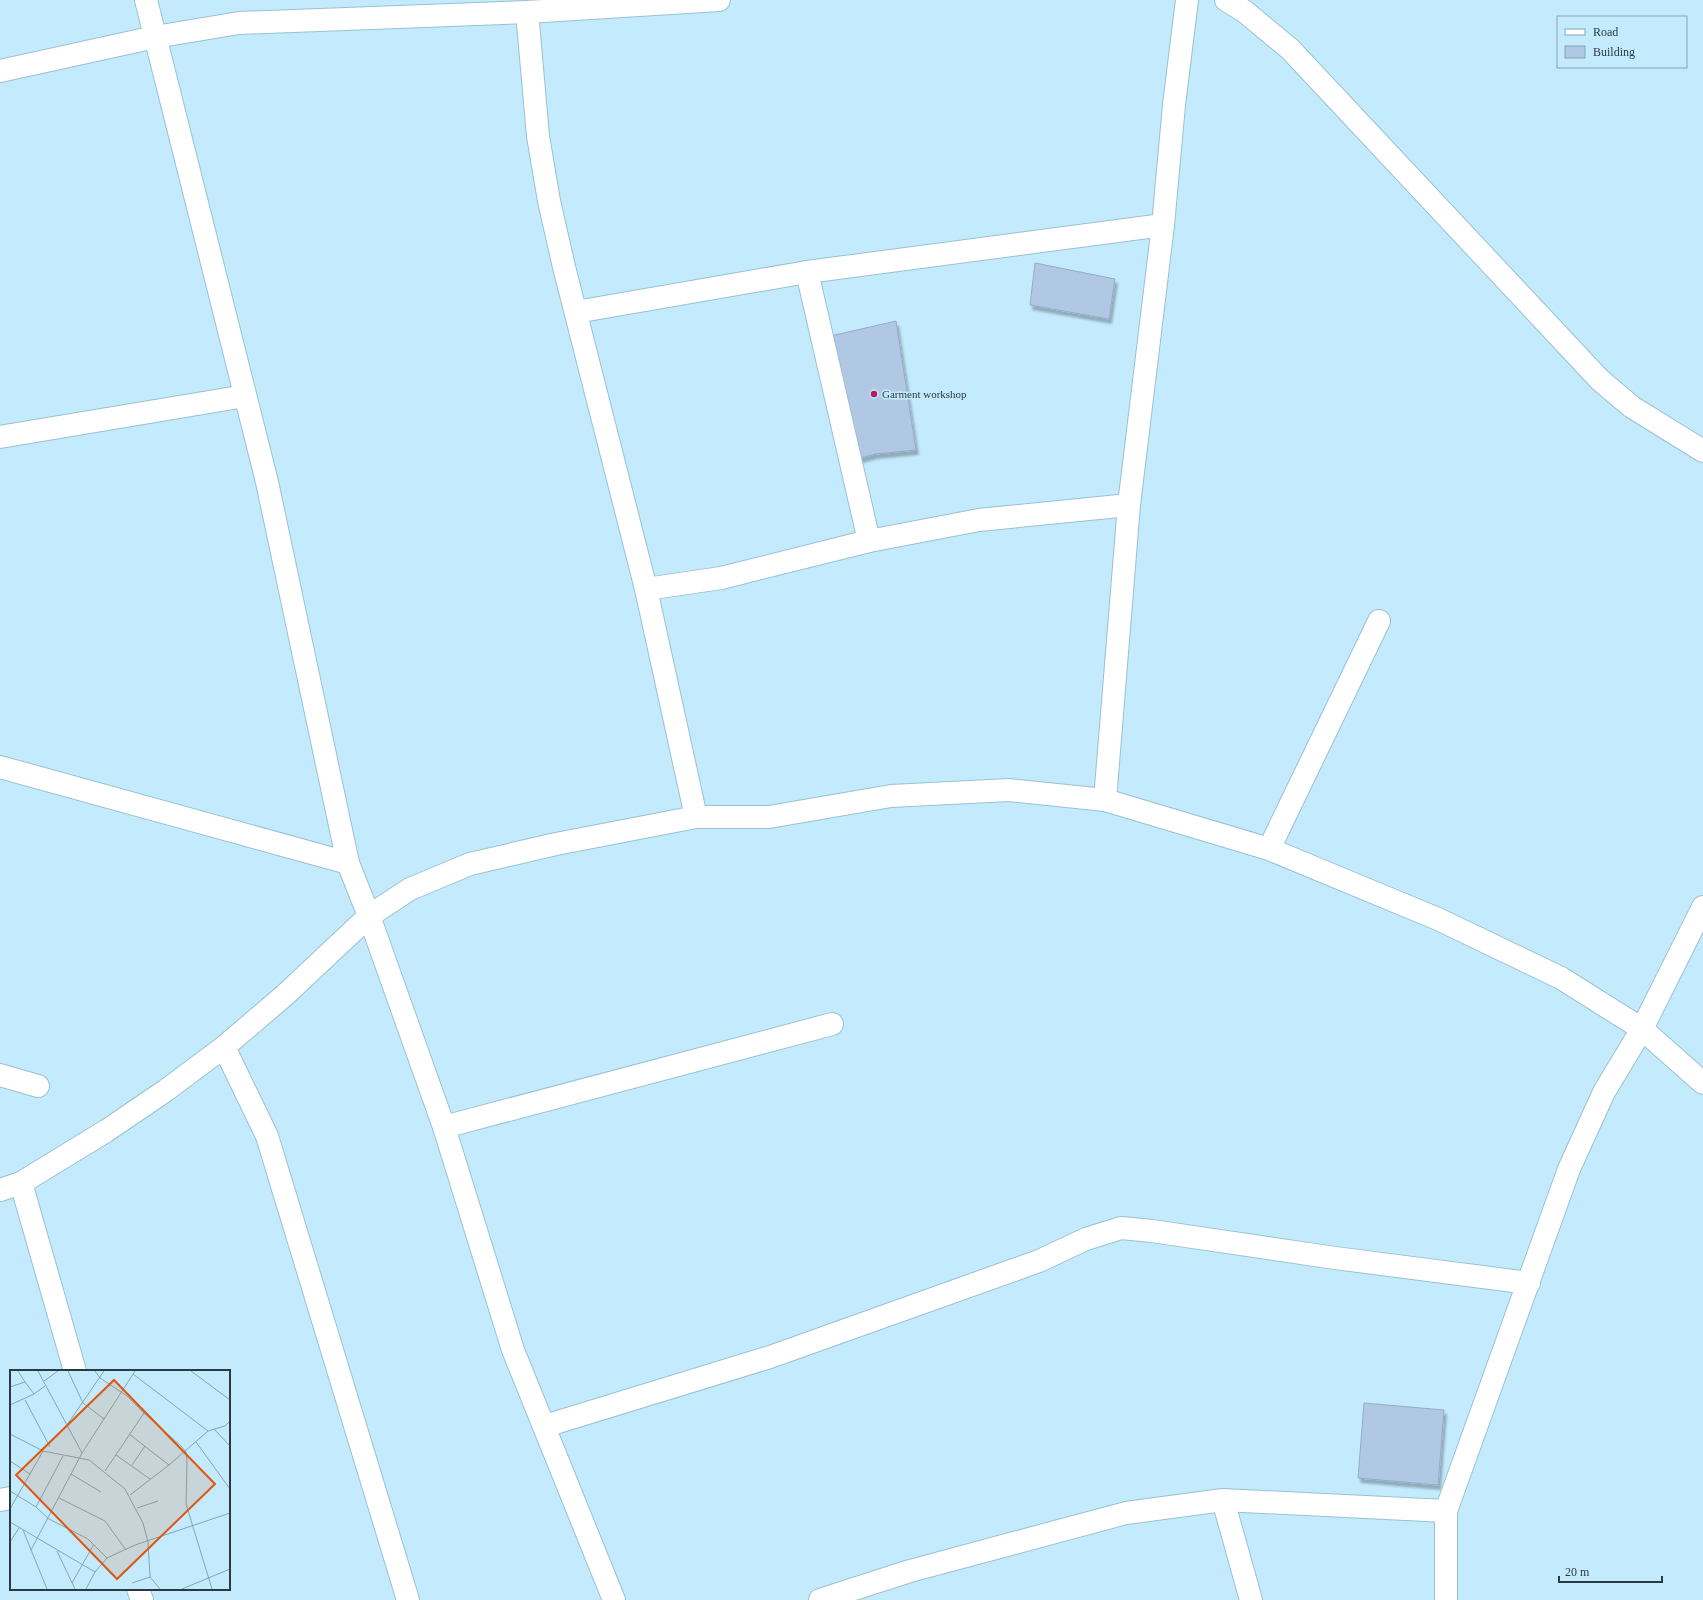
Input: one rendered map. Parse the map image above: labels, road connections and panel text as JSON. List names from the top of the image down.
{
  "places": ["Garment workshop"],
  "legend": ["Road", "Building"],
  "scale_bar": "20 m"
}
